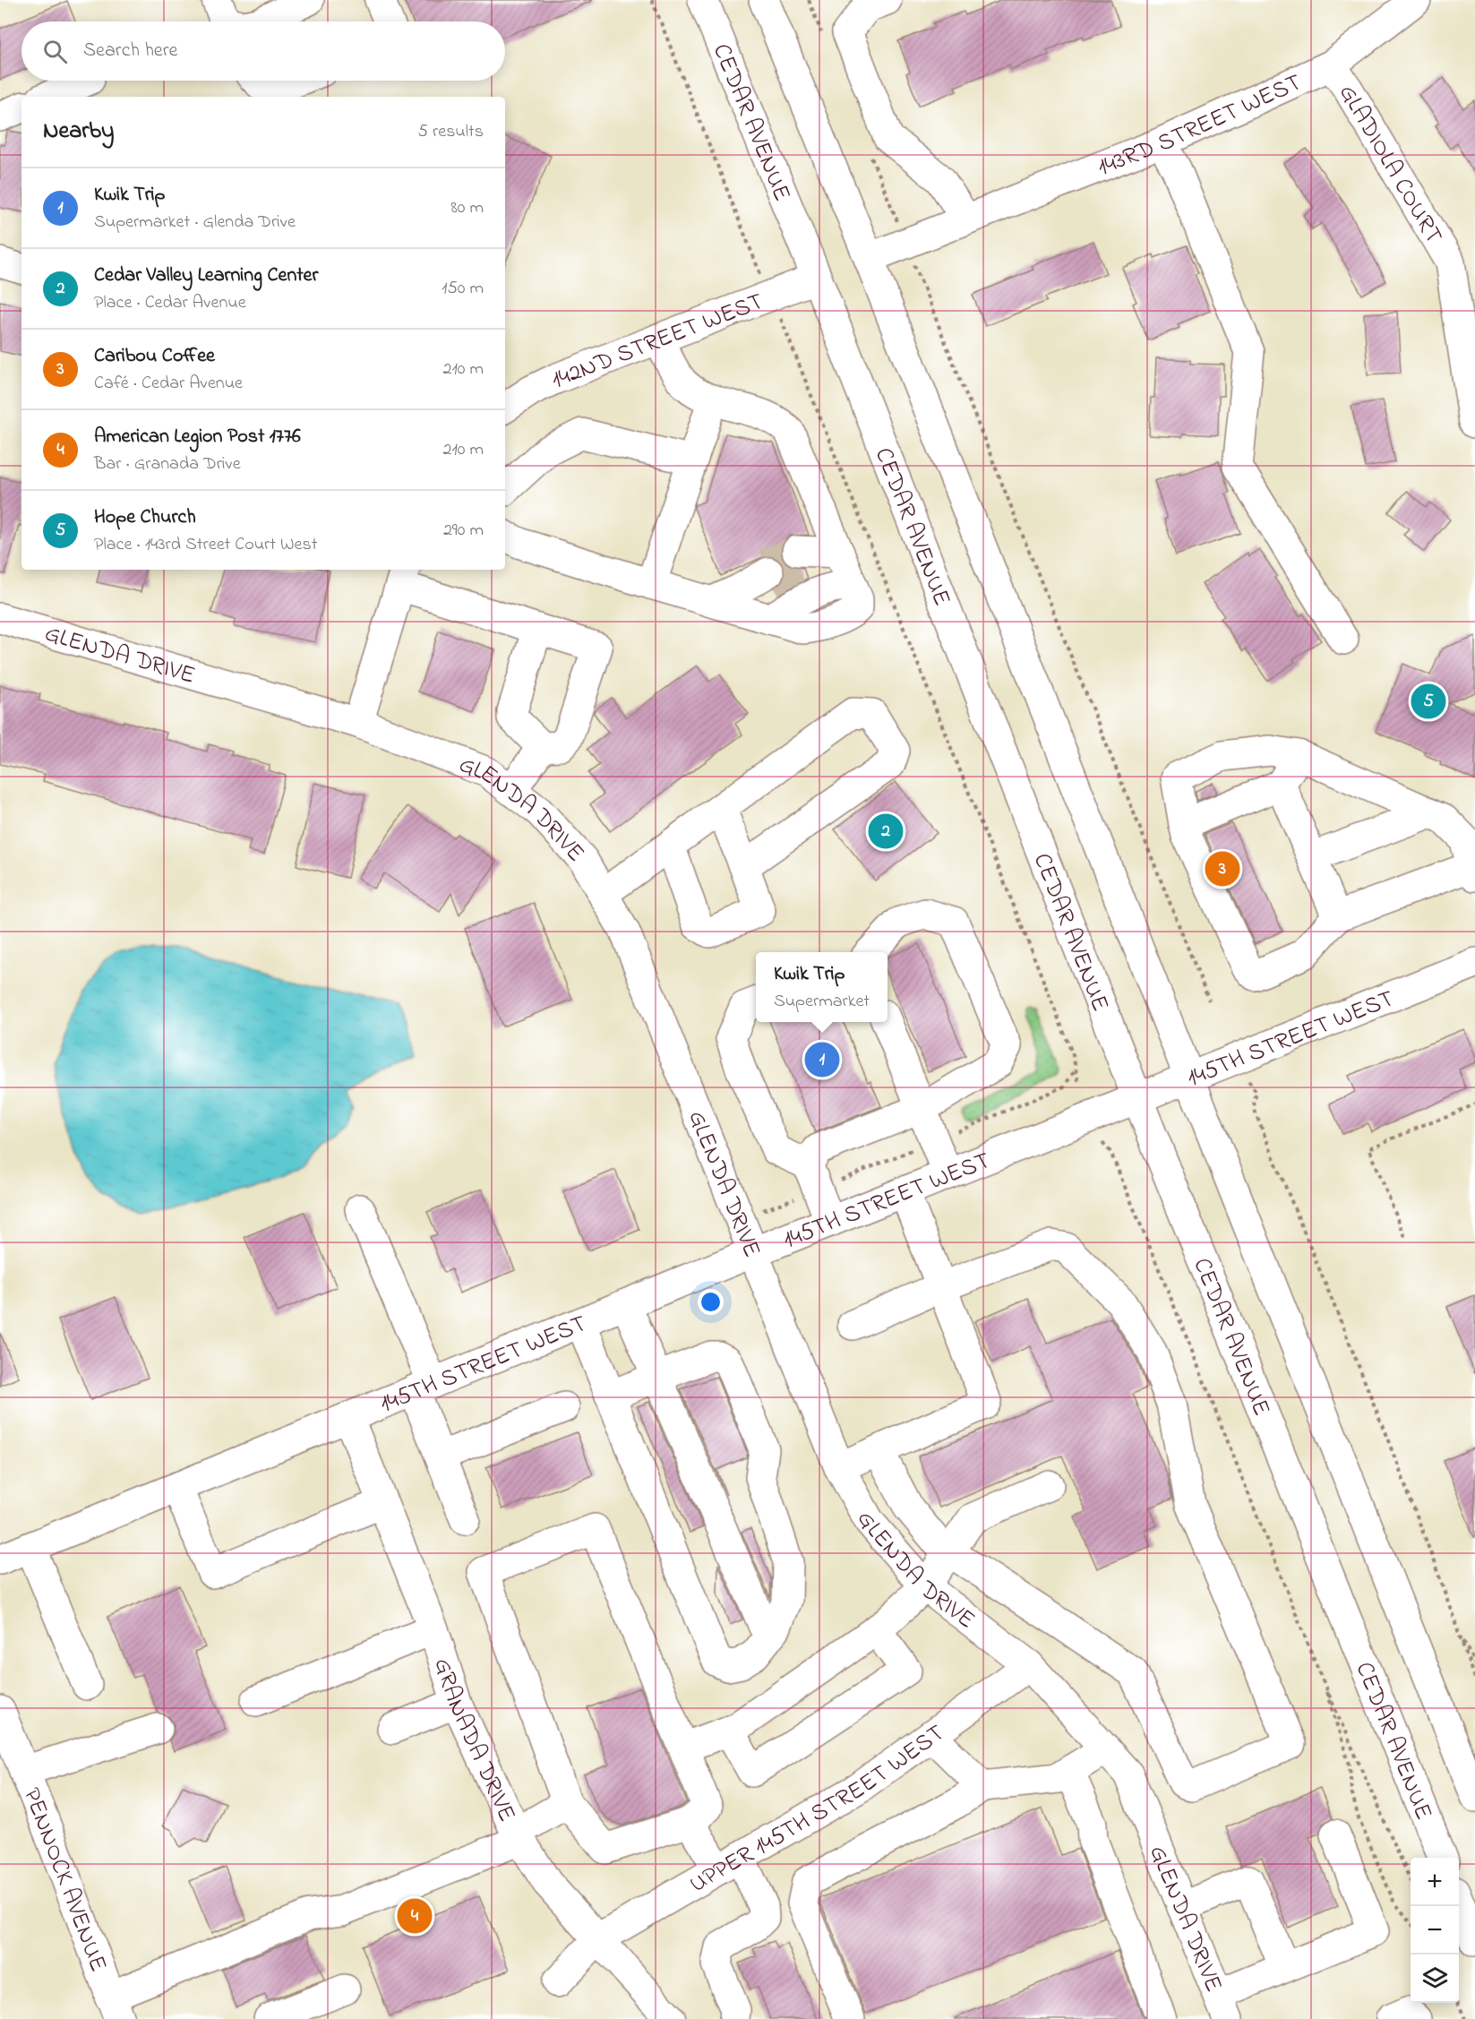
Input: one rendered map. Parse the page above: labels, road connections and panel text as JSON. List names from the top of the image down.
{
  "streets": {
    "main road": [
      "CEDAR AVENUE",
      "143RD STREET WEST",
      "GLADIOLA COURT",
      "142ND STREET WEST",
      "GLENDA DRIVE",
      "145TH STREET WEST",
      "GRANADA DRIVE",
      "UPPER 145TH STREET WEST",
      "PENNOCK AVENUE"
    ]
  },
  "crossings": [
    ["CEDAR AVENUE", "142ND STREET WEST"],
    ["CEDAR AVENUE", "145TH STREET WEST"],
    ["143RD STREET WEST", "GLADIOLA COURT"],
    ["GLENDA DRIVE", "145TH STREET WEST"],
    ["GLENDA DRIVE", "UPPER 145TH STREET WEST"],
    ["145TH STREET WEST", "GRANADA DRIVE"],
    ["GRANADA DRIVE", "UPPER 145TH STREET WEST"]
  ],
  "page": {
    "search": "Search here",
    "heading": ["Nearby", "5 results"],
    "list": [
      {
        "mark": "1",
        "name": "Kwik Trip",
        "note": "Supermarket · Glenda Drive",
        "value": "80 m"
      },
      {
        "mark": "2",
        "name": "Cedar Valley Learning Center",
        "note": "Place · Cedar Avenue",
        "value": "150 m"
      },
      {
        "mark": "3",
        "name": "Caribou Coffee",
        "note": "Café · Cedar Avenue",
        "value": "210 m"
      },
      {
        "mark": "4",
        "name": "American Legion Post 1776",
        "note": "Bar · Granada Drive",
        "value": "210 m"
      },
      {
        "mark": "5",
        "name": "Hope Church",
        "note": "Place · 143rd Street Court West",
        "value": "290 m"
      }
    ],
    "pins": [
      "5",
      "2",
      "3",
      "1",
      "4"
    ],
    "popup": ["Kwik Trip", "Supermarket"],
    "map_buttons": ["+", "−"]
  }
}
